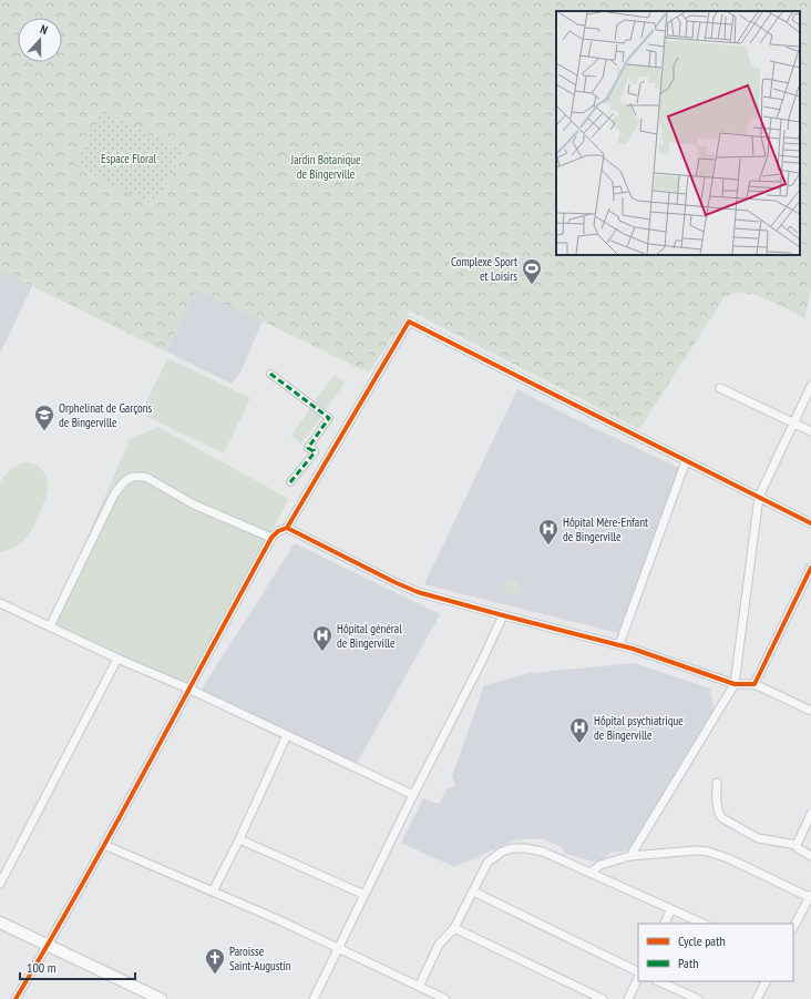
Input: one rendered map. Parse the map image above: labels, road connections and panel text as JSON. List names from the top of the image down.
{
  "parks": ["Espace Floral", "Jardin Botanique de Bingerville"],
  "places": {
    "sports": ["Complexe Sport et Loisirs"],
    "school or university": ["Orphelinat de Garçons de Bingerville"],
    "hospital": ["Hôpital Mère-Enfant de Bingerville", "Hôpital général de Bingerville", "Hôpital psychiatrique de Bingerville"],
    "church": ["Paroisse Saint-Augustin"]
  },
  "legend": ["Cycle path", "Path"],
  "scale_bar": "100 m",
  "north": "top"
}
